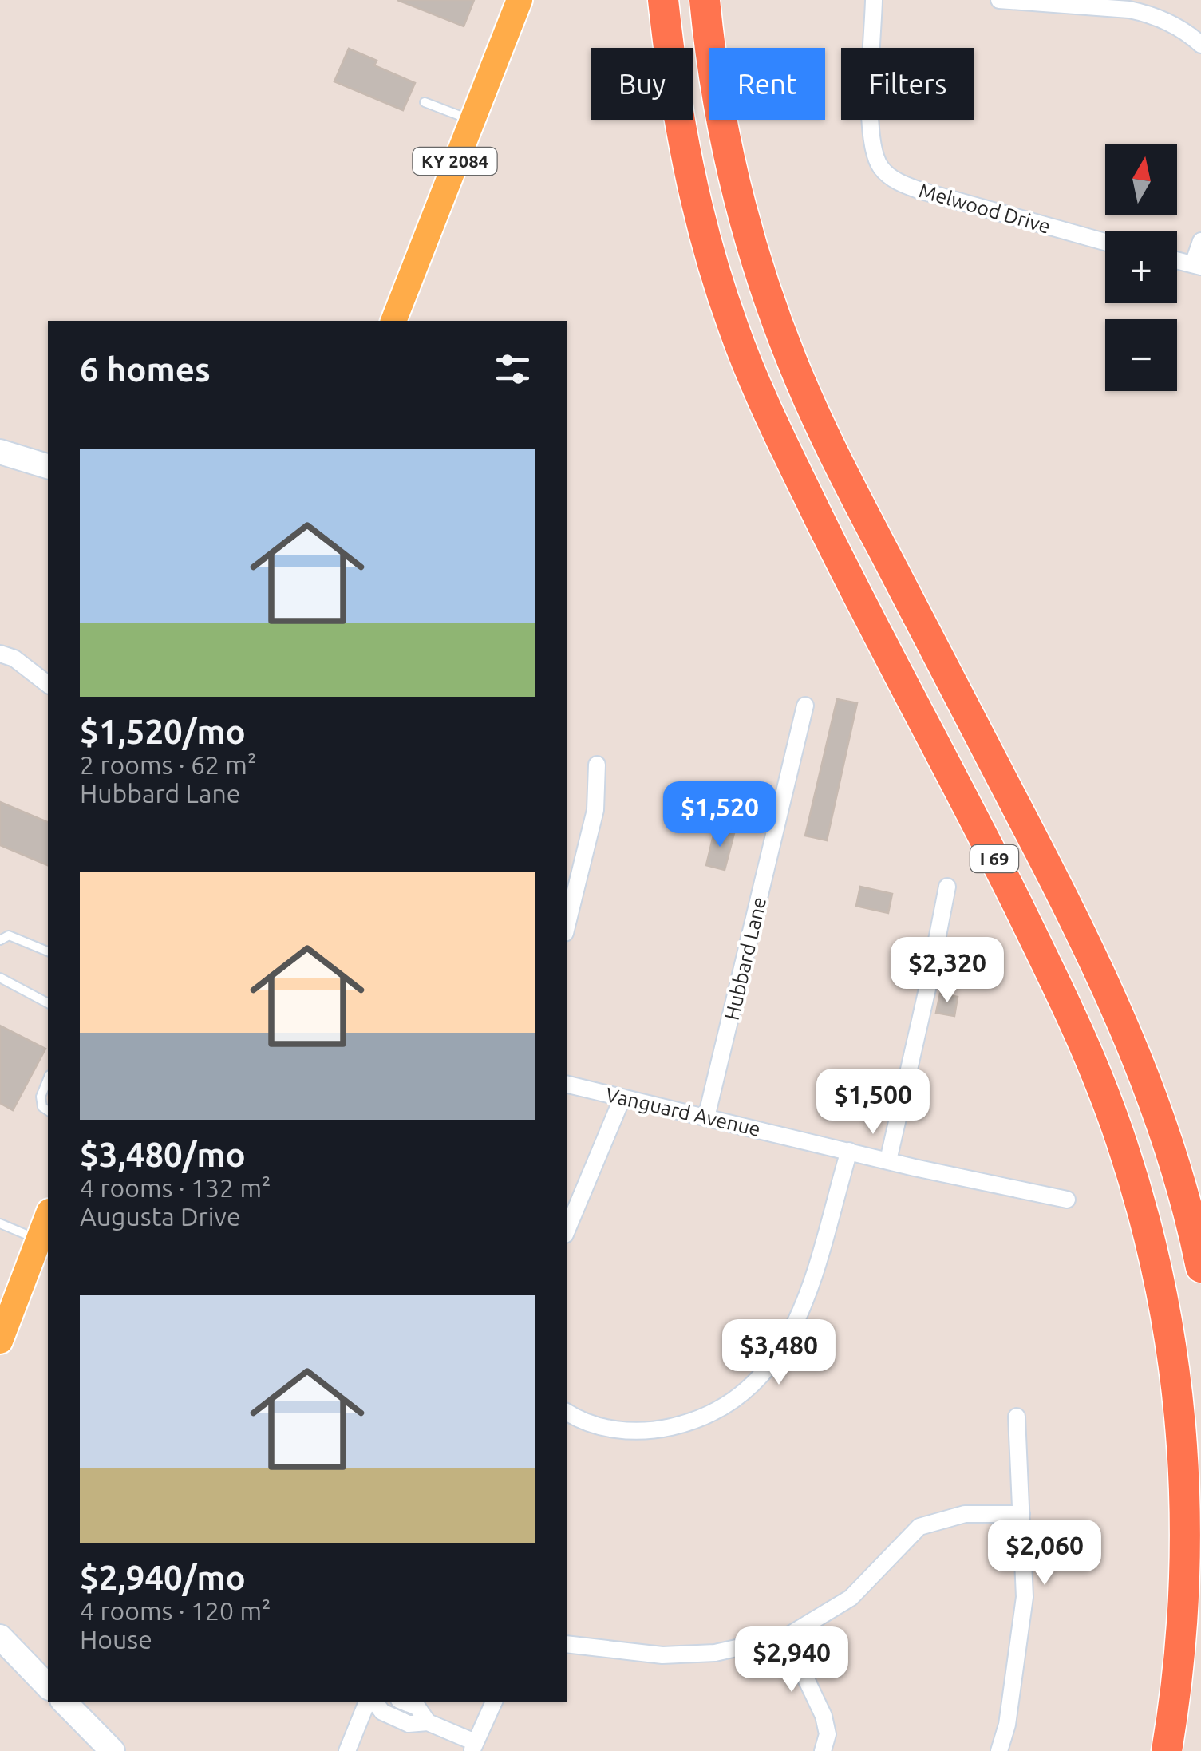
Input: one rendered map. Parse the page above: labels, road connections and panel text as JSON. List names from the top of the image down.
{
  "streets": {
    "highway": ["I 69"],
    "main road": ["KY 2084"],
    "street": ["Melwood Drive", "Hubbard Lane", "Vanguard Avenue"]
  },
  "crossings": [
    ["Hubbard Lane", "Vanguard Avenue"]
  ],
  "north": "top",
  "page": {
    "chip": ["Buy", "Rent", "Filters"],
    "map_buttons": ["+", "−"],
    "heading": "6 homes",
    "list": [
      {
        "name": "$1,520/mo",
        "note": "2 rooms · 62 m² · Hubbard Lane"
      },
      {
        "name": "$3,480/mo",
        "note": "4 rooms · 132 m² · Augusta Drive"
      },
      {
        "name": "$2,940/mo",
        "note": "4 rooms · 120 m² · House"
      }
    ],
    "price": [
      "$1,520",
      "$2,320",
      "$1,500",
      "$3,480",
      "$2,060",
      "$2,940"
    ]
  }
}
